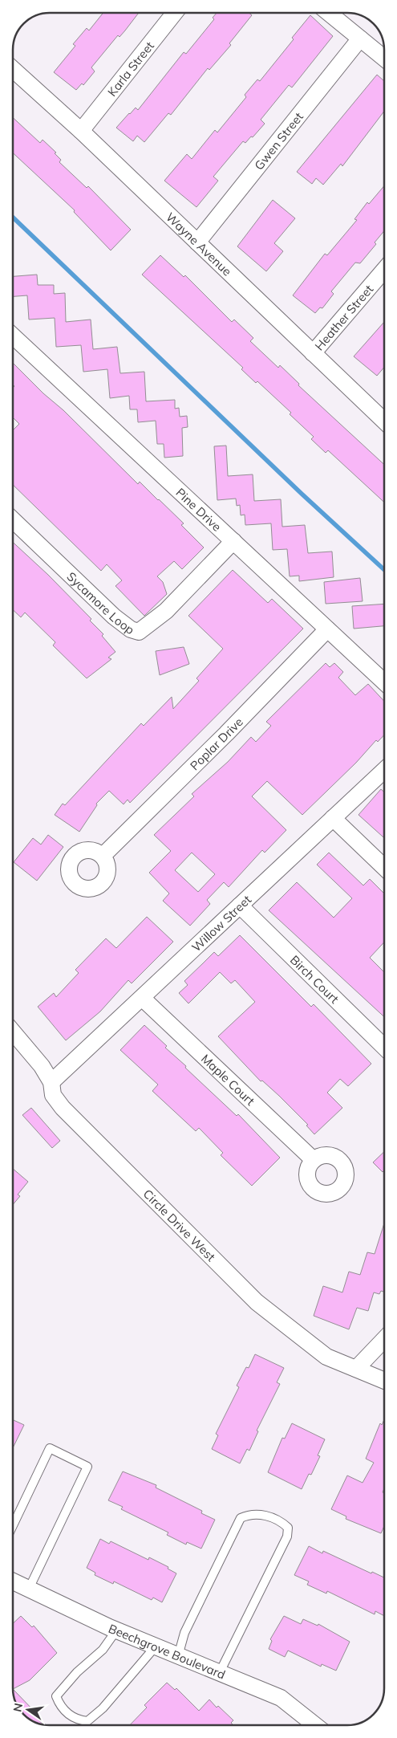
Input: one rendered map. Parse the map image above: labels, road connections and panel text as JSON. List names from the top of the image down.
{
  "streets": {
    "street": [
      "Karla Street",
      "Gwen Street",
      "Wayne Avenue",
      "Heather Street",
      "Pine Drive",
      "Sycamore Loop",
      "Poplar Drive",
      "Willow Street",
      "Birch Court",
      "Maple Court",
      "Circle Drive West",
      "Beechgrove Boulevard"
    ]
  },
  "crossings": [
    ["Karla Street", "Wayne Avenue"],
    ["Gwen Street", "Wayne Avenue"],
    ["Wayne Avenue", "Heather Street"],
    ["Pine Drive", "Sycamore Loop"],
    ["Pine Drive", "Poplar Drive"],
    ["Willow Street", "Birch Court"],
    ["Willow Street", "Maple Court"],
    ["Willow Street", "Circle Drive West"]
  ],
  "north": "left"
}
